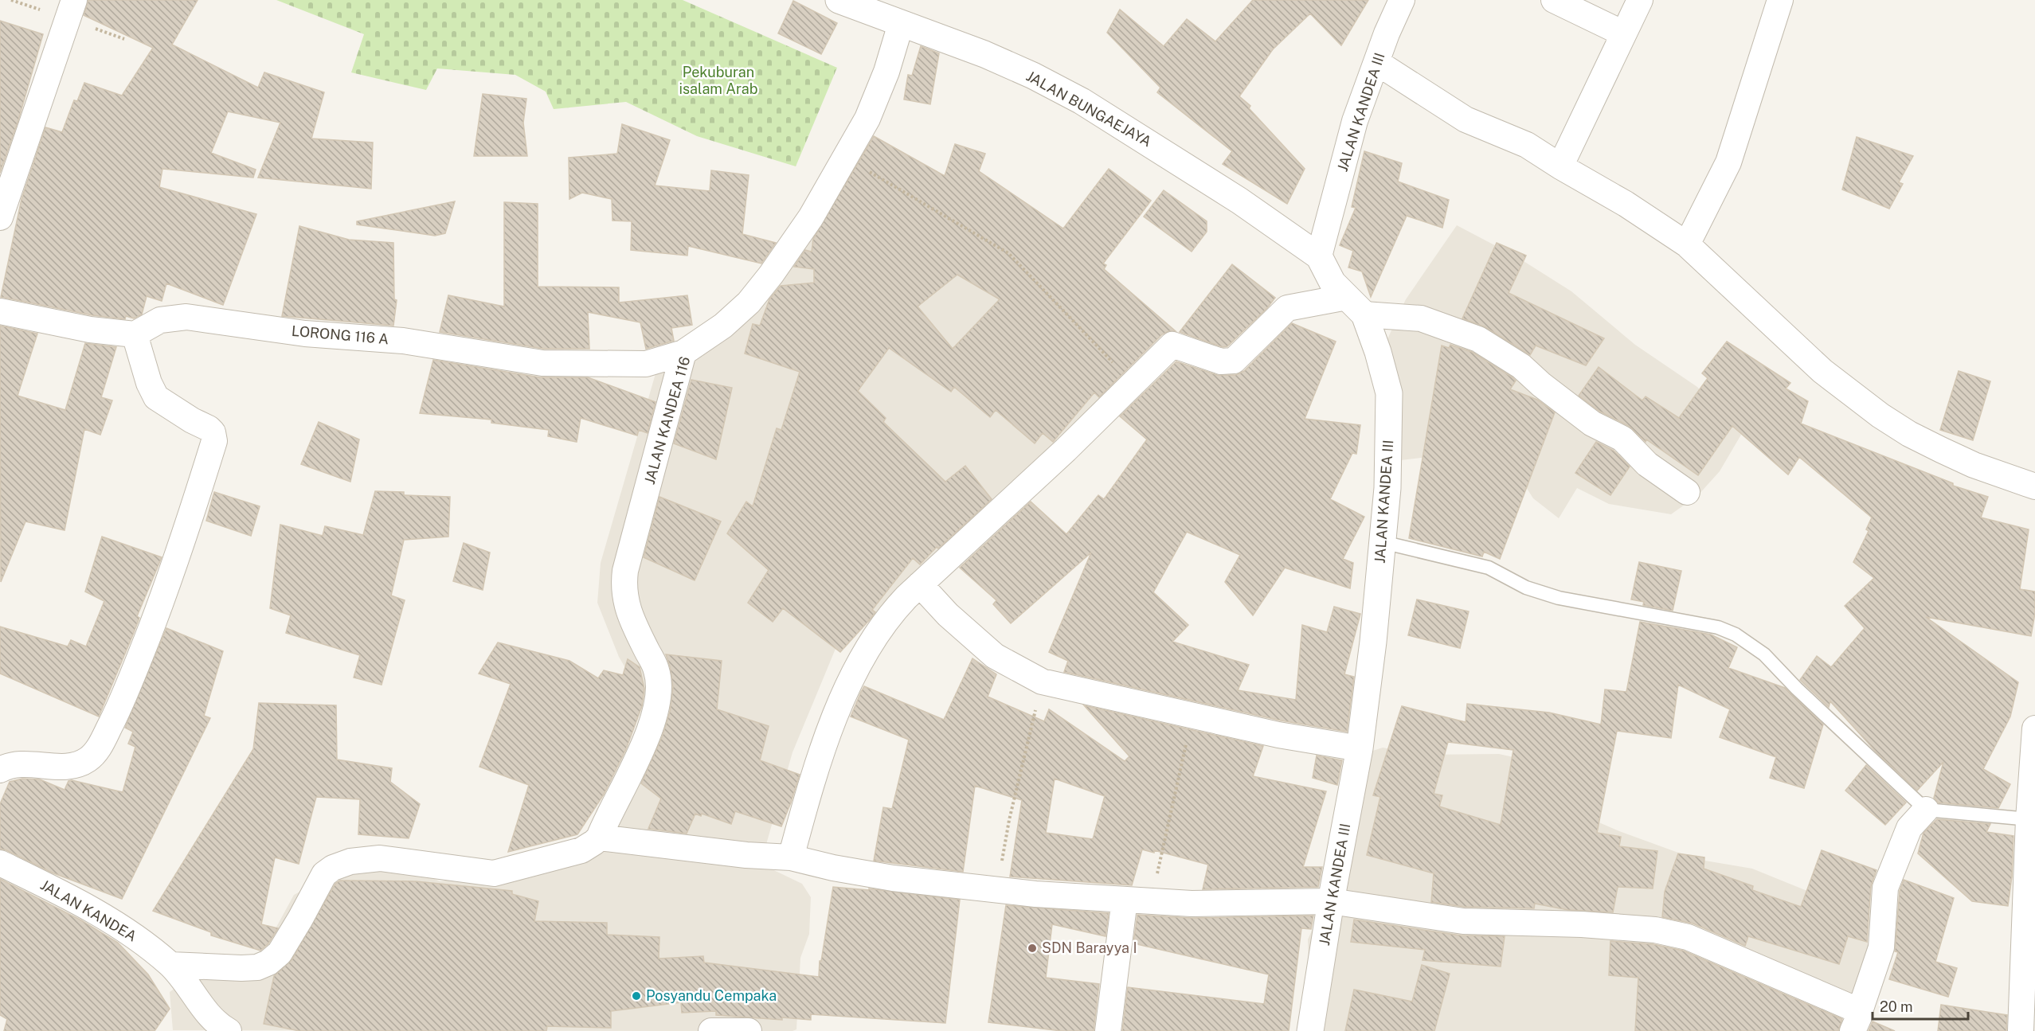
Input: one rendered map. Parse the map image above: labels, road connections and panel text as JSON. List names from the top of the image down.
{
  "streets": {
    "street": [
      "JALAN BUNGAEJAYA",
      "JALAN KANDEA III",
      "LORONG 116 A",
      "JALAN KANDEA 116",
      "JALAN KANDEA"
    ]
  },
  "crossings": [
    ["JALAN BUNGAEJAYA", "JALAN KANDEA III"],
    ["JALAN BUNGAEJAYA", "JALAN KANDEA 116"],
    ["LORONG 116 A", "JALAN KANDEA 116"]
  ],
  "parks": ["Pekuburan isalam Arab"],
  "places": ["SDN Barayya I", "Posyandu Cempaka"],
  "scale_bar": "20 m"
}
